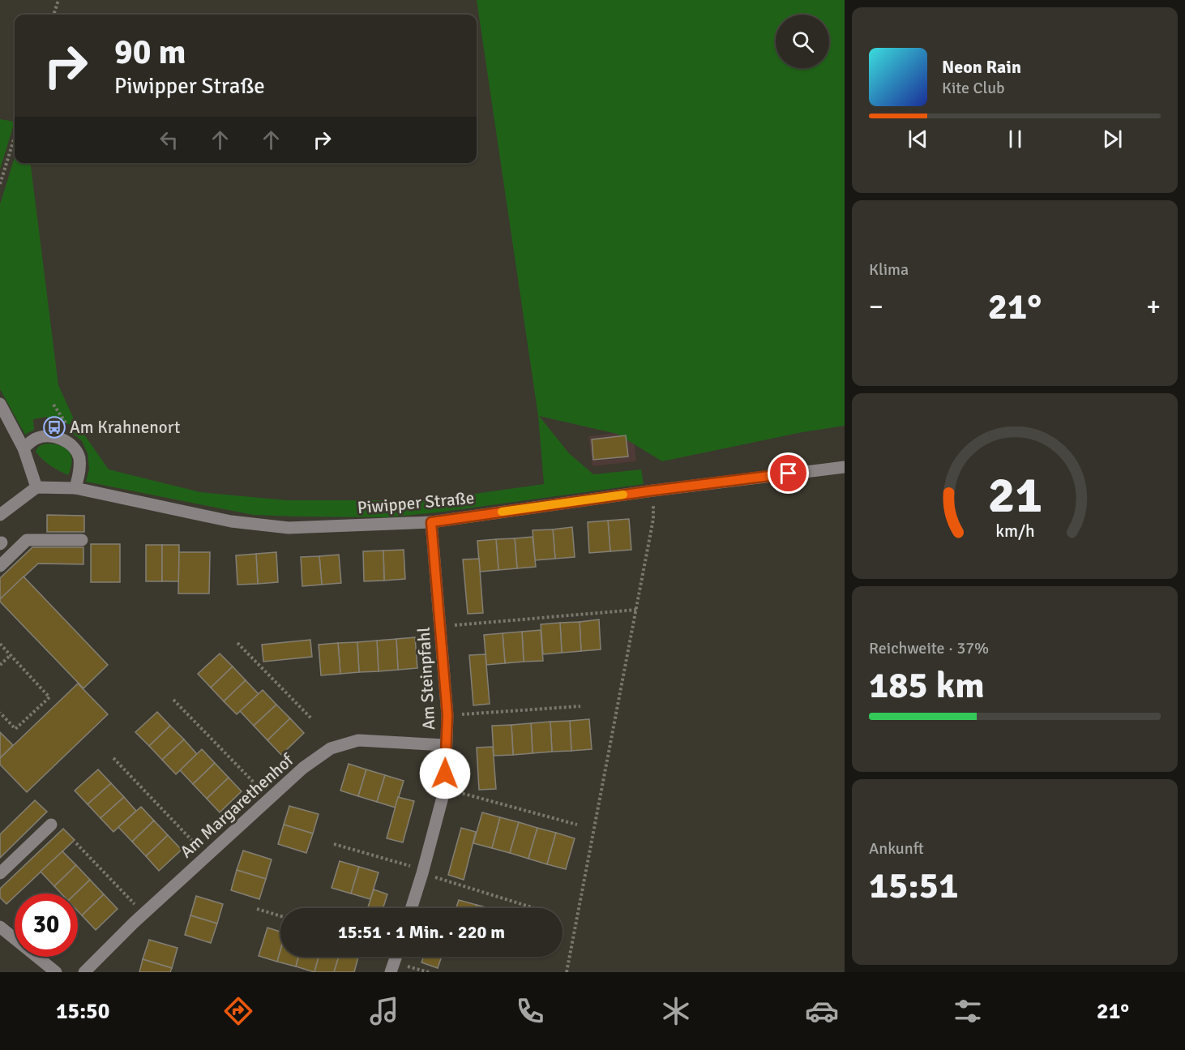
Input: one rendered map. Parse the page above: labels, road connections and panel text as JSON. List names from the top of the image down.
{
  "streets": {
    "street": ["Piwipper Straße", "Am Steinpfahl", "Am Margarethenhof"]
  },
  "crossings": [
    ["Piwipper Straße", "Am Steinpfahl"],
    ["Am Steinpfahl", "Am Margarethenhof"]
  ],
  "places": {
    "bus stop": ["Am Krahnenort"]
  },
  "page": {
    "turn": ["90 m", "Piwipper Straße"],
    "song": ["Neon Rain", "Kite Club"],
    "tile": [
      "Klima",
      ["Reichweite · 37%", "185 km"],
      ["Ankunft", "15:51"]
    ],
    "heat": ["−", "21°", "+"],
    "limit": "30",
    "trip": "15:51 · 1 Min. · 220 m",
    "tabs": ["15:50", "21°"],
    "gauge": ["21", "km/h"]
  }
}
